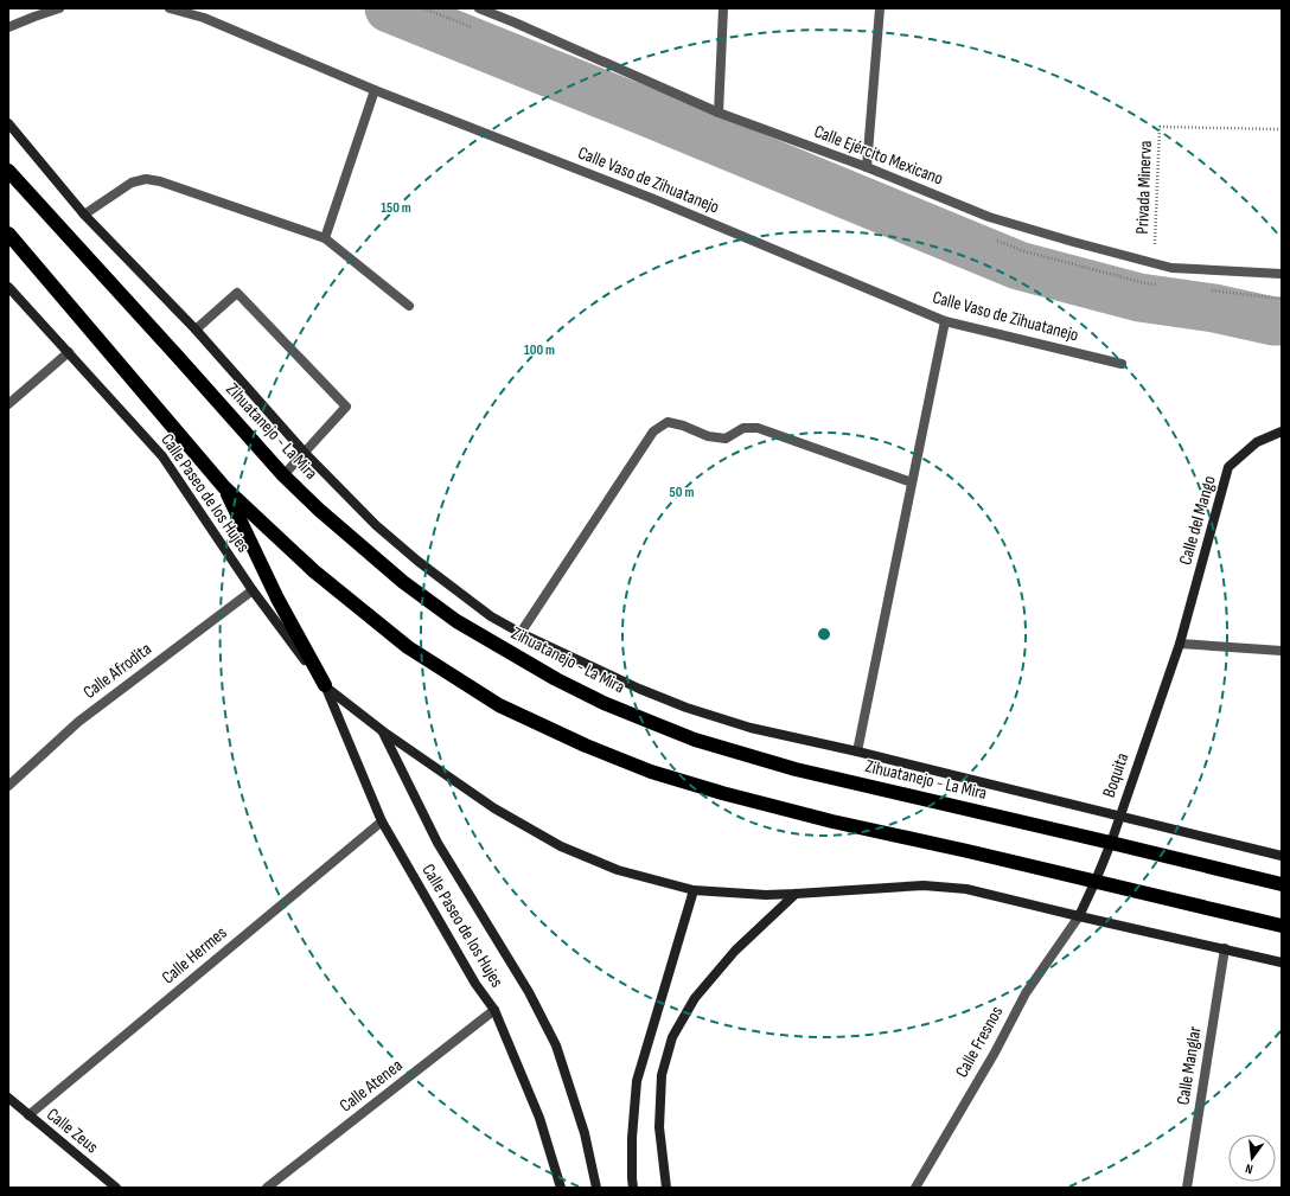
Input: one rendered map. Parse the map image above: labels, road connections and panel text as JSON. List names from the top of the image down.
{
  "streets": {
    "highway": ["Zihuatanejo - La Mira"],
    "main road": [
      "Calle Paseo de los Hujes",
      "Calle del Mango",
      "Boquita",
      "Calle Zeus"
    ],
    "street": [
      "Calle Ejército Mexicano",
      "Calle Vaso de Zihuatanejo",
      "Calle Afrodita",
      "Calle Hermes",
      "Calle Fresnos",
      "Calle Manglar",
      "Calle Atenea"
    ],
    "path": ["Privada Minerva"]
  },
  "crossings": [
    ["Calle Ejército Mexicano", "Privada Minerva"],
    ["Zihuatanejo - La Mira", "Boquita"],
    ["Calle Paseo de los Hujes", "Calle Afrodita"],
    ["Calle Paseo de los Hujes", "Boquita"],
    ["Calle Paseo de los Hujes", "Calle Hermes"],
    ["Calle Paseo de los Hujes", "Calle Fresnos"],
    ["Calle Paseo de los Hujes", "Calle Manglar"],
    ["Calle Paseo de los Hujes", "Calle Atenea"],
    ["Calle del Mango", "Boquita"],
    ["Boquita", "Calle Fresnos"],
    ["Calle Hermes", "Calle Zeus"]
  ],
  "north": "bottom",
  "rings": ["150 m", "100 m", "50 m"]
}
